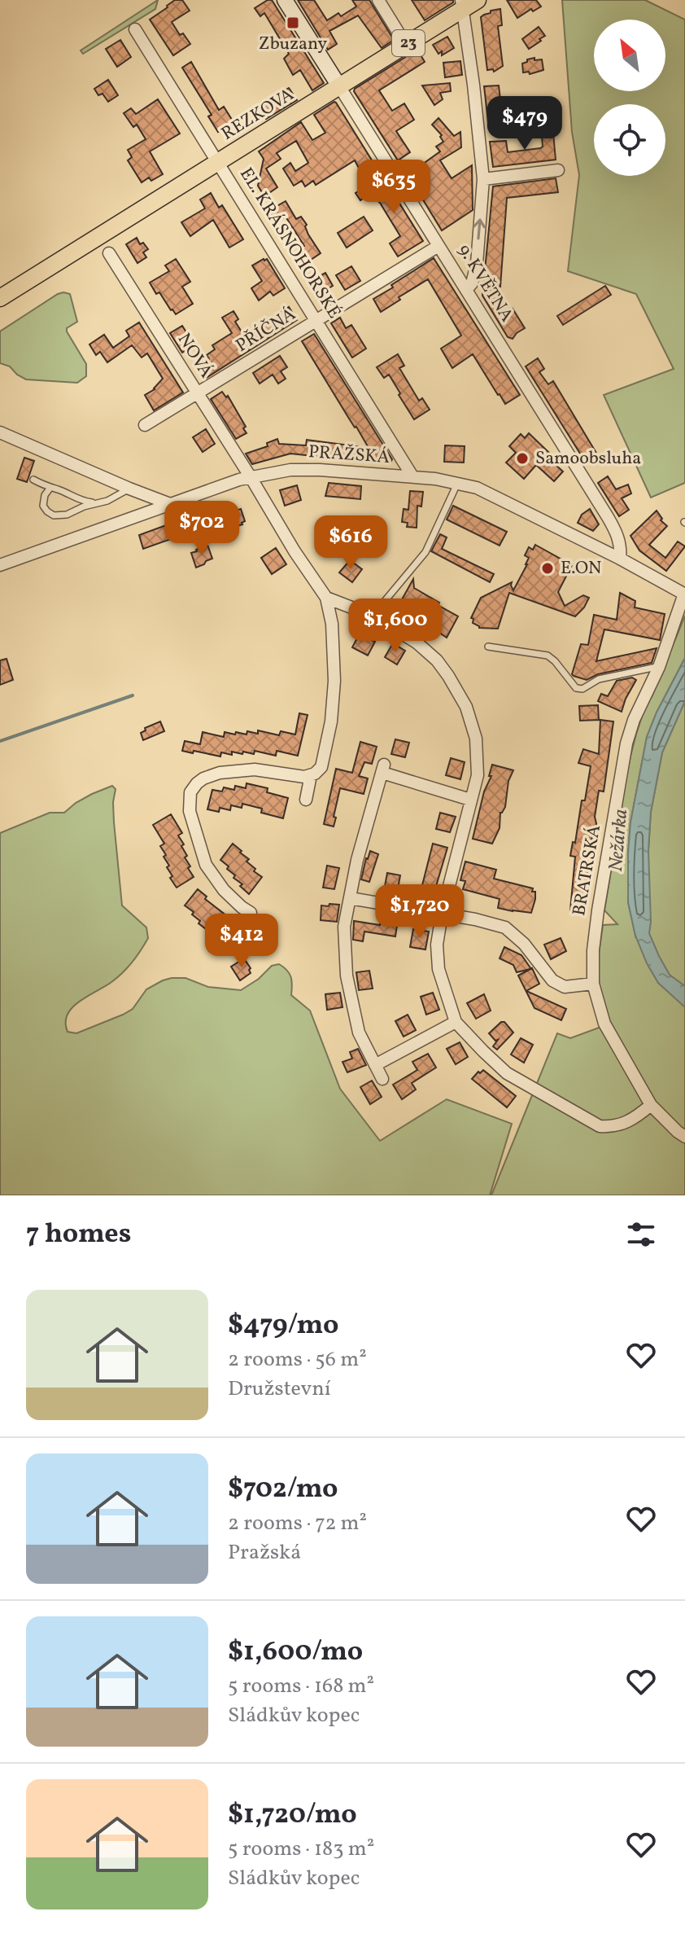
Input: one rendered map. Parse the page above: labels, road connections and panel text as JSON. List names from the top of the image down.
{
  "streets": {
    "main road": ["23", "REZKOVA", "9. KVĚTNA"],
    "street": [
      "EL. KRÁSNOHORSKÉ",
      "PŘÍČNÁ",
      "NOVÁ",
      "PRAŽSKÁ",
      "BRATRSKÁ"
    ]
  },
  "crossings": [
    ["REZKOVA", "EL. KRÁSNOHORSKÉ"],
    ["REZKOVA", "9. KVĚTNA"],
    ["EL. KRÁSNOHORSKÉ", "PŘÍČNÁ"],
    ["EL. KRÁSNOHORSKÉ", "PRAŽSKÁ"],
    ["9. KVĚTNA", "PŘÍČNÁ"],
    ["9. KVĚTNA", "PRAŽSKÁ"],
    ["PŘÍČNÁ", "NOVÁ"],
    ["NOVÁ", "PRAŽSKÁ"],
    ["PRAŽSKÁ", "BRATRSKÁ"]
  ],
  "water": ["Nežárka"],
  "places": {
    "transit": ["Zbuzany"],
    "other": ["Samoobsluha", "E.ON"]
  },
  "north": "top left",
  "page": {
    "price": [
      "$479",
      "$635",
      "$702",
      "$616",
      "$1,600",
      "$1,720",
      "$412"
    ],
    "heading": "7 homes",
    "list": [
      {
        "name": "$479/mo",
        "note": "2 rooms · 56 m² · Družstevní"
      },
      {
        "name": "$702/mo",
        "note": "2 rooms · 72 m² · Pražská"
      },
      {
        "name": "$1,600/mo",
        "note": "5 rooms · 168 m² · Sládkův kopec"
      },
      {
        "name": "$1,720/mo",
        "note": "5 rooms · 183 m² · Sládkův kopec"
      }
    ]
  }
}
